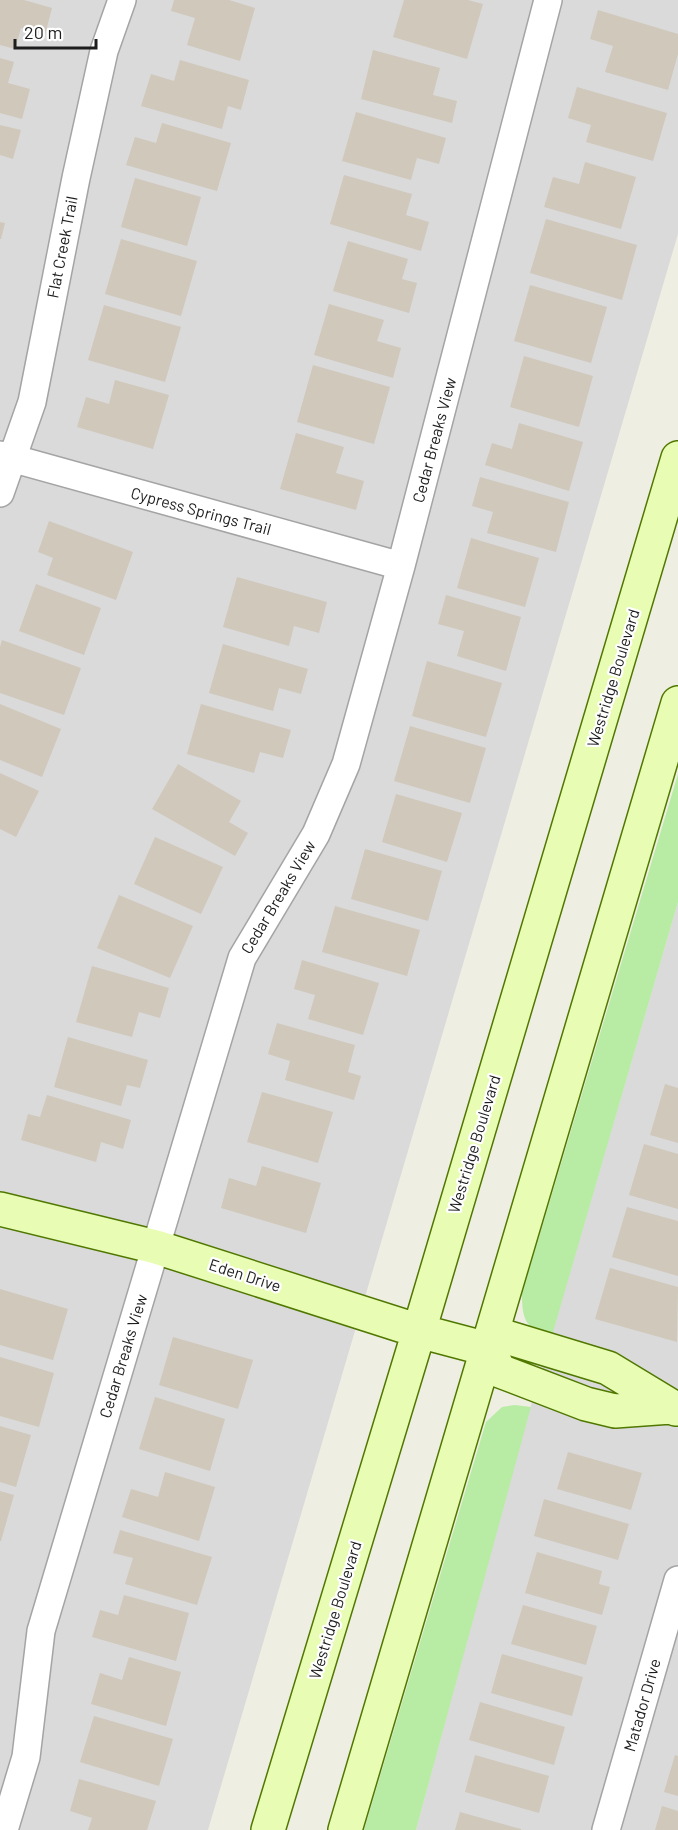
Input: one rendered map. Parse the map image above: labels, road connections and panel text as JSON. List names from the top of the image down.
{
  "streets": {
    "main road": ["Westridge Boulevard", "Eden Drive"],
    "street": [
      "Flat Creek Trail",
      "Cedar Breaks View",
      "Cypress Springs Trail",
      "Matador Drive"
    ]
  },
  "crossings": [
    ["Flat Creek Trail", "Cypress Springs Trail"],
    ["Cedar Breaks View", "Cypress Springs Trail"],
    ["Cedar Breaks View", "Eden Drive"],
    ["Westridge Boulevard", "Eden Drive"]
  ],
  "scale_bar": "20 m"
}
